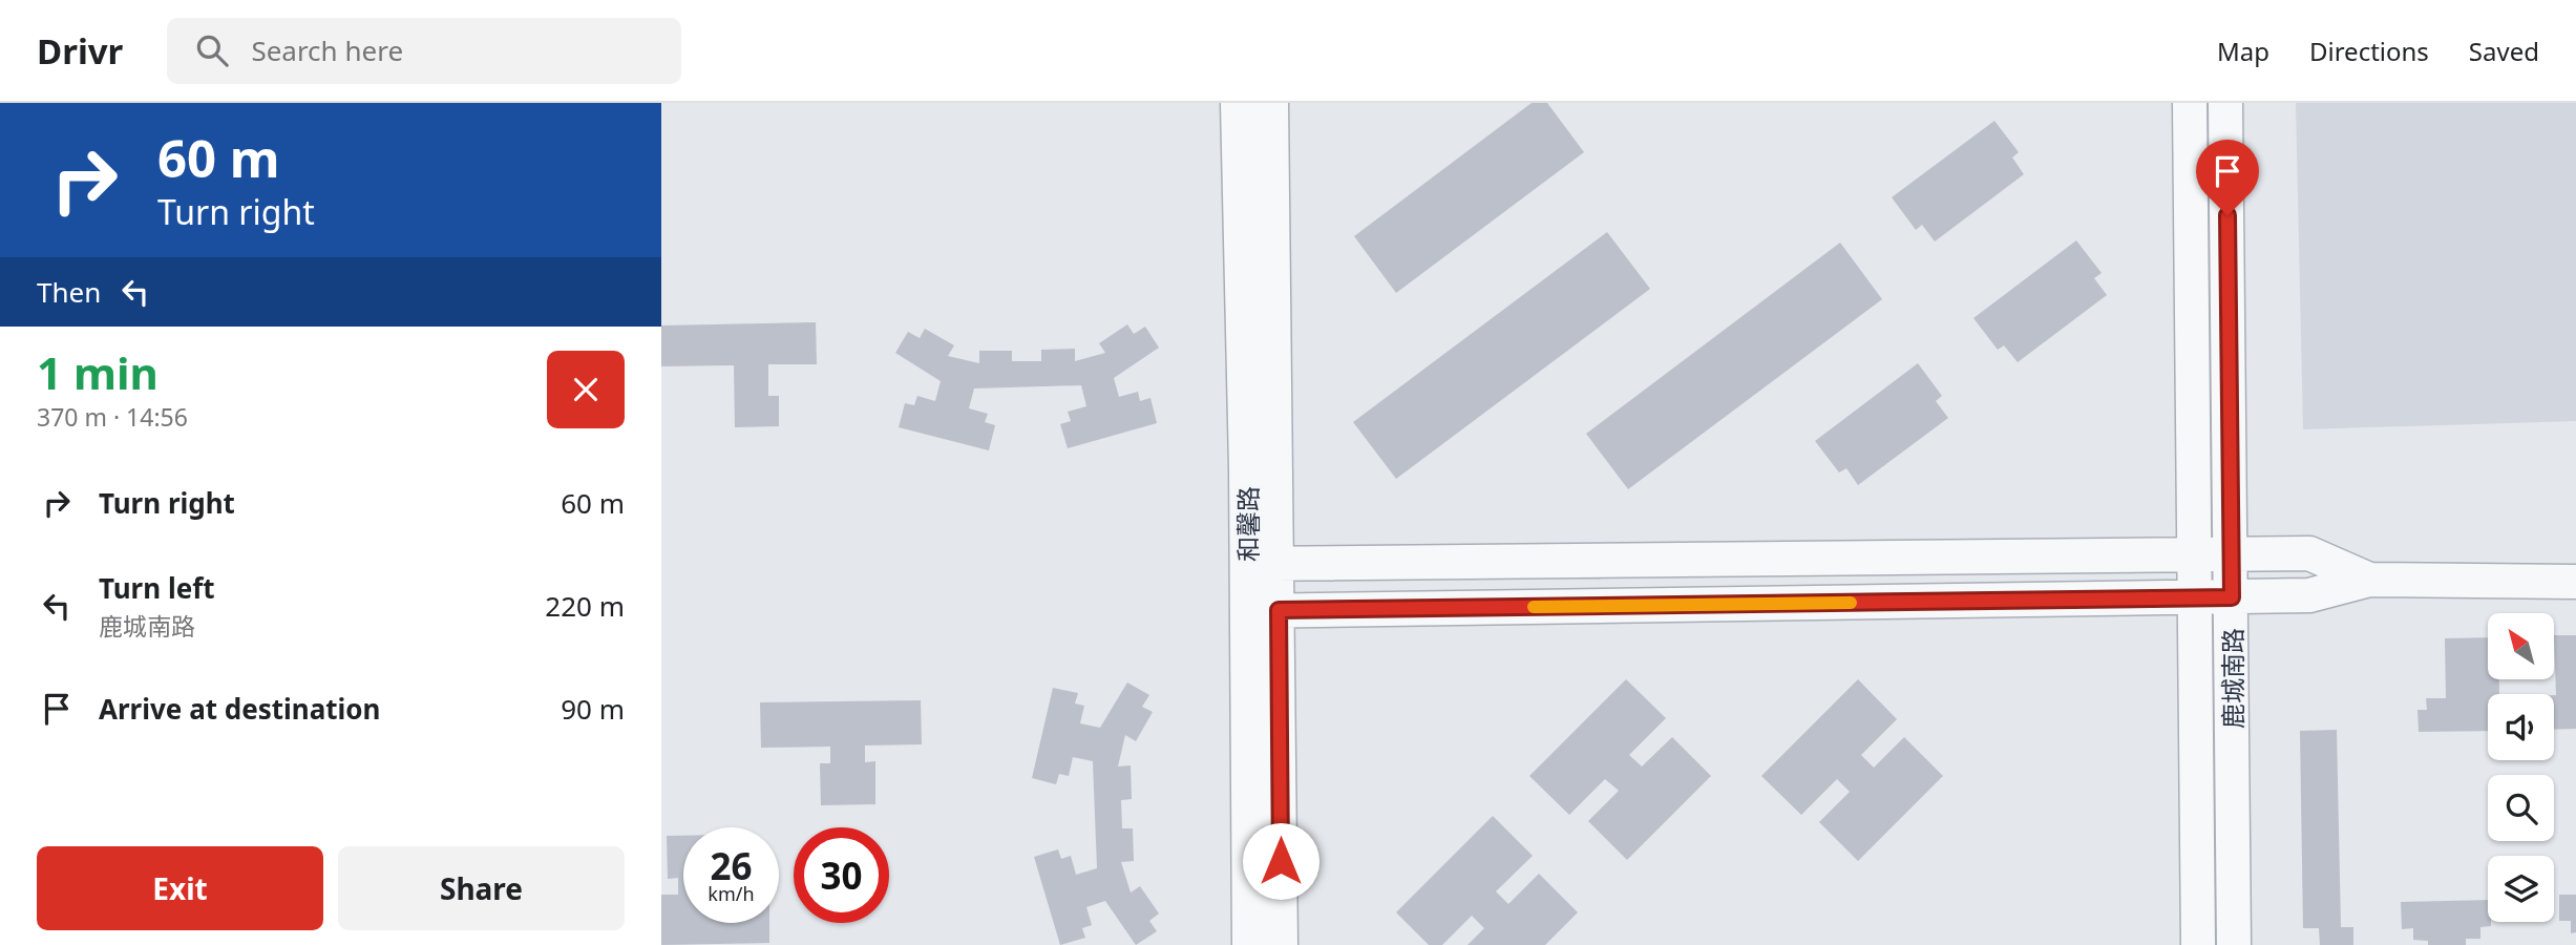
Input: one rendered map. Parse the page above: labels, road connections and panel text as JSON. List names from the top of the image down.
{
  "streets": {
    "street": ["和馨路", "鹿城南路"]
  },
  "north": "top left",
  "page": {
    "header": "Drivr",
    "search": "Search here",
    "nav": ["Map", "Directions", "Saved"],
    "turn": ["60 m", "Turn right"],
    "then": "Then",
    "heading": ["1 min", "370 m · 14:56"],
    "list": [
      {
        "name": "Turn right",
        "value": "60 m"
      },
      {
        "name": "Turn left",
        "note": "鹿城南路",
        "value": "220 m"
      },
      {
        "name": "Arrive at destination",
        "value": "90 m"
      }
    ],
    "speed": "26 km/h",
    "limit": "30",
    "buttons": ["Exit", "Share"]
  }
}
